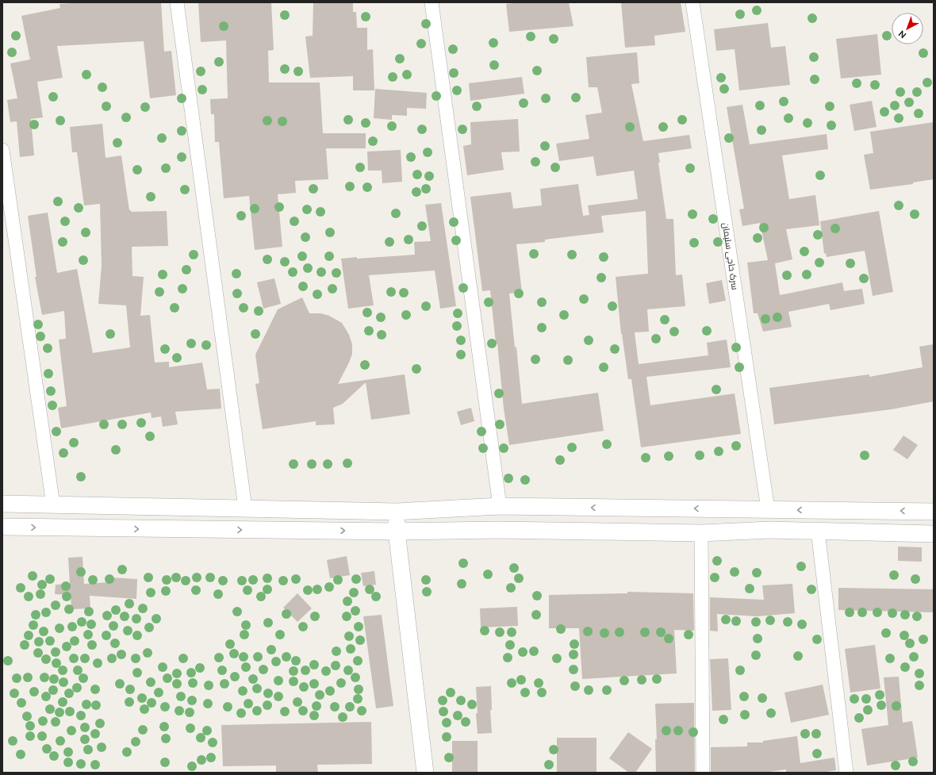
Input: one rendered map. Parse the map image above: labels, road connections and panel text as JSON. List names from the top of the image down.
{
  "streets": {
    "street": ["سرک حاجی سلیمان"]
  },
  "north": "bottom left"
}
